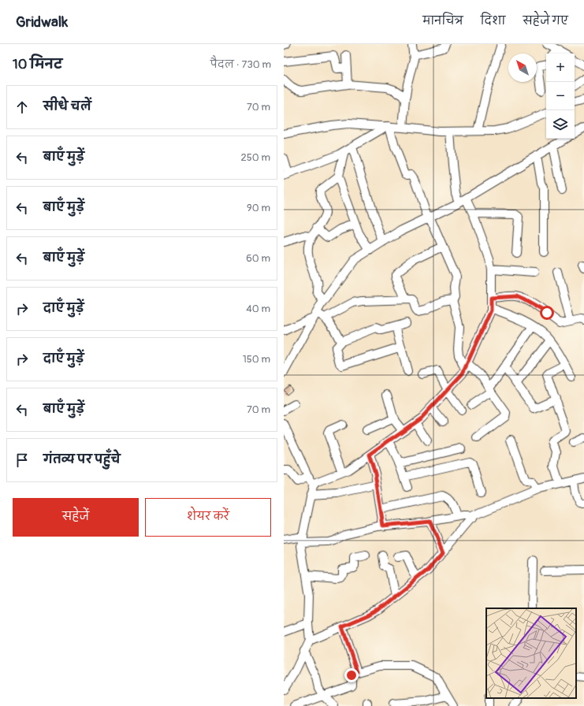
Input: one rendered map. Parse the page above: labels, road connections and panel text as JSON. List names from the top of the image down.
{
  "north": "top left",
  "page": {
    "header": "Gridwalk",
    "nav": ["मानचित्र", "दिशा", "सहेजे गए"],
    "heading": ["10 मिनट", "पैदल · 730 m"],
    "map_buttons": ["+", "−"],
    "list": [
      ["सीधे चलें", "70 m"],
      ["बाएँ मुड़ें", "250 m"],
      ["बाएँ मुड़ें", "90 m"],
      ["बाएँ मुड़ें", "60 m"],
      ["दाएँ मुड़ें", "40 m"],
      ["दाएँ मुड़ें", "150 m"],
      ["बाएँ मुड़ें", "70 m"],
      "गंतव्य पर पहुँचे"
    ],
    "buttons": ["सहेजें", "शेयर करें"]
  }
}
